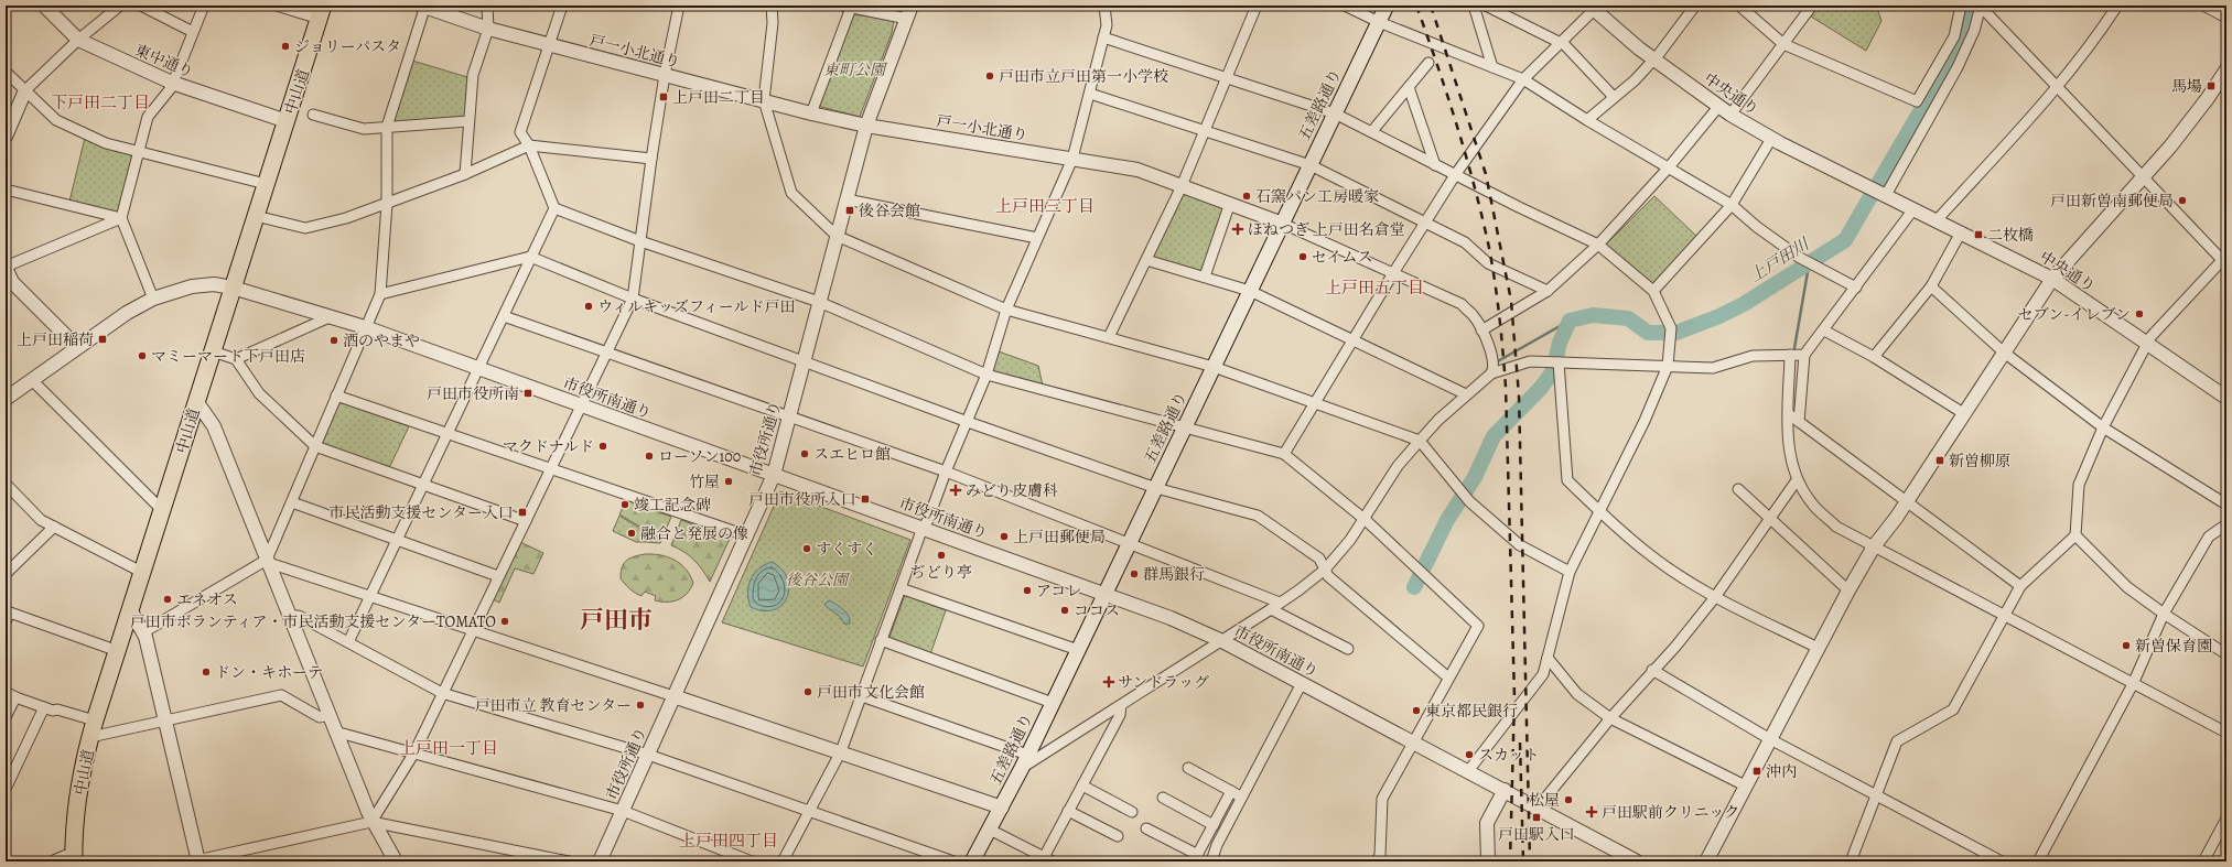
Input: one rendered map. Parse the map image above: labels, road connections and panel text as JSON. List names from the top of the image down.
{
  "streets": {
    "highway": ["中山道"],
    "main road": ["五差路通り"],
    "street": [
      "戸一小北通り",
      "東中通り",
      "中央通り",
      "市役所南通り",
      "市役所通り"
    ]
  },
  "crossings": [
    ["戸一小北通り", "五差路通り"],
    ["戸一小北通り", "市役所通り"],
    ["東中通り", "中山道"],
    ["中山道", "市役所南通り"],
    ["五差路通り", "市役所南通り"],
    ["市役所南通り", "市役所通り"]
  ],
  "districts": [
    "下戸田二丁目",
    "上戸田三丁目",
    "上戸田五丁目",
    "戸田市",
    "上戸田一丁目",
    "上戸田四丁目"
  ],
  "water": ["上戸田川"],
  "parks": ["東町公園", "後谷公園"],
  "places": {
    "other": [
      "ジョリーパスタ",
      "戸田市立戸田第一小学校",
      "石窯パン工房暖家",
      "戸田新曽南郵便局",
      "セイムス",
      "ウィルキッズフィールド戸田",
      "セブン-イレブン",
      "酒のやまや",
      "マミーマート下戸田店",
      "マクドナルド",
      "スエヒロ館",
      "ローソン100",
      "竹屋",
      "竣工記念碑",
      "融合と発展の像",
      "上戸田郵便局",
      "すくすく",
      "ぢどり亭",
      "群馬銀行",
      "アコレ",
      "エネオス",
      "ココス",
      "戸田市ボランティア・市民活動支援センターTOMATO",
      "新曽保育園",
      "ドン・キホーテ",
      "戸田市文化会館",
      "戸田市立 教育センター",
      "東京都民銀行",
      "スカット",
      "松屋"
    ],
    "transit": [
      "馬場",
      "上戸田二丁目",
      "後谷会館",
      "二枚橋",
      "上戸田稲荷",
      "戸田市役所南",
      "新曽柳原",
      "戸田市役所入口",
      "市民活動支援センター入口",
      "沖内",
      "戸田駅入口"
    ],
    "health": [
      "ほねつぎ 上戸田名倉堂",
      "みどり皮膚科",
      "サンドラッグ",
      "戸田駅前クリニック"
    ]
  }
}
